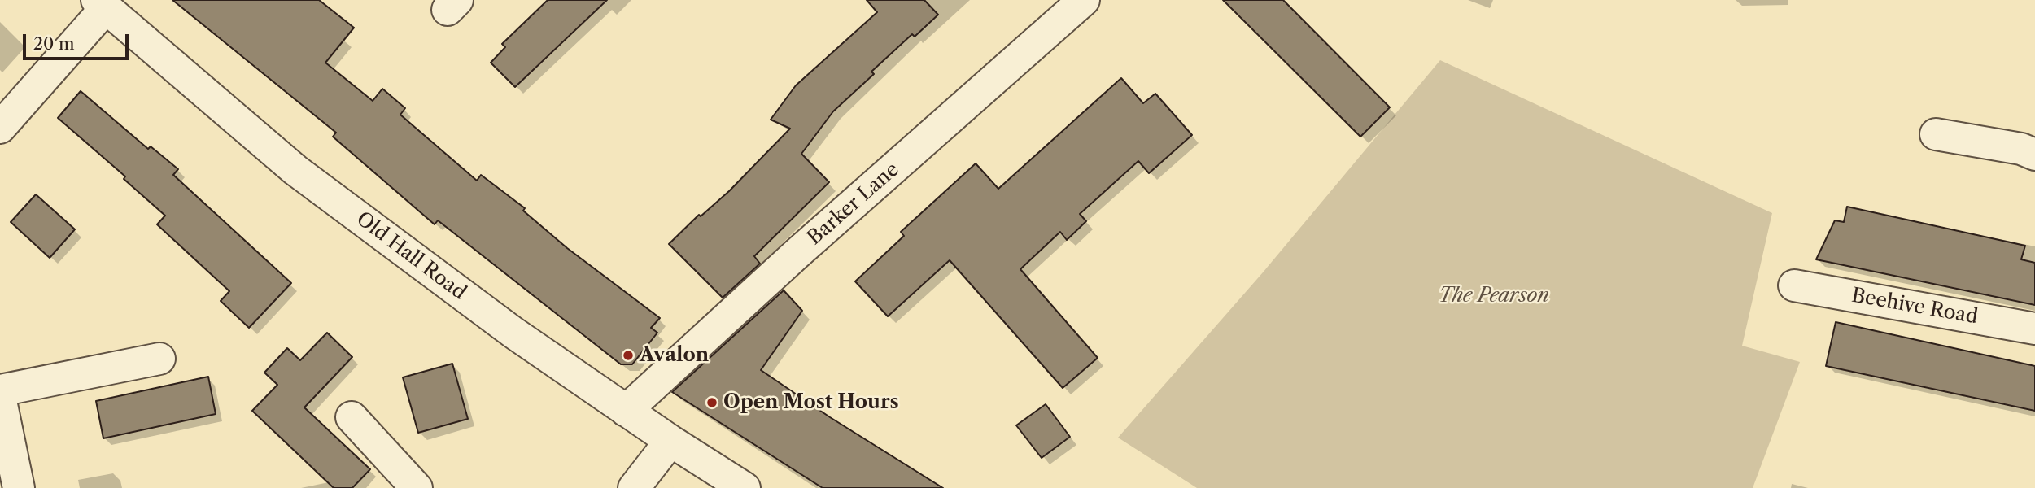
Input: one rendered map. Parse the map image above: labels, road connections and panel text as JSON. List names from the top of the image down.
{
  "streets": {
    "street": ["Barker Lane", "Old Hall Road", "Beehive Road"]
  },
  "crossings": [
    ["Barker Lane", "Old Hall Road"]
  ],
  "parks": ["The Pearson"],
  "places": ["Avalon", "Open Most Hours"],
  "scale_bar": "20 m"
}
